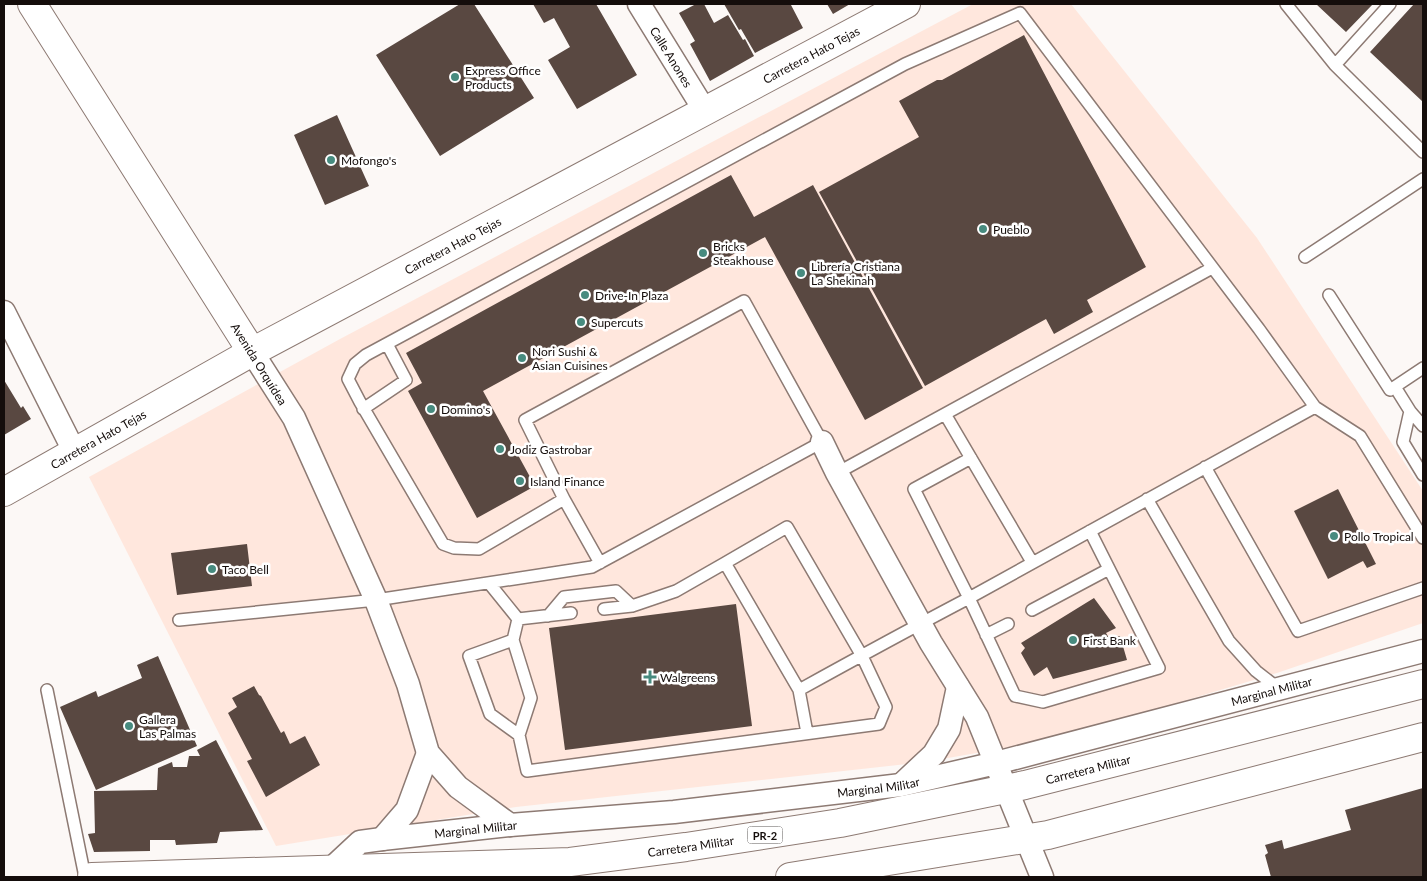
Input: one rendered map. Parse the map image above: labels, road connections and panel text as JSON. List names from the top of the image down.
{
  "streets": {
    "main road": [
      "Carretera Hato Tejas",
      "Avenida Orquídea",
      "Carretera Militar",
      "PR-2"
    ],
    "street": ["Calle Anones", "Marginal Militar"]
  },
  "crossings": [
    ["Carretera Hato Tejas", "Calle Anones"],
    ["Carretera Hato Tejas", "Avenida Orquídea"],
    ["Marginal Militar", "Carretera Militar"]
  ],
  "places": {
    "other": [
      "Express Office Products",
      "Mofongo's",
      "Pueblo",
      "Bricks Steakhouse",
      "Librería Cristiana La Shekinah",
      "Drive-In Plaza",
      "Supercuts",
      "Nori Sushi & Asian Cuisines",
      "Domino's",
      "Jodiz Gastrobar",
      "Island Finance",
      "Pollo Tropical",
      "Taco Bell",
      "First Bank",
      "Gallera Las Palmas"
    ],
    "health": ["Walgreens"]
  }
}
